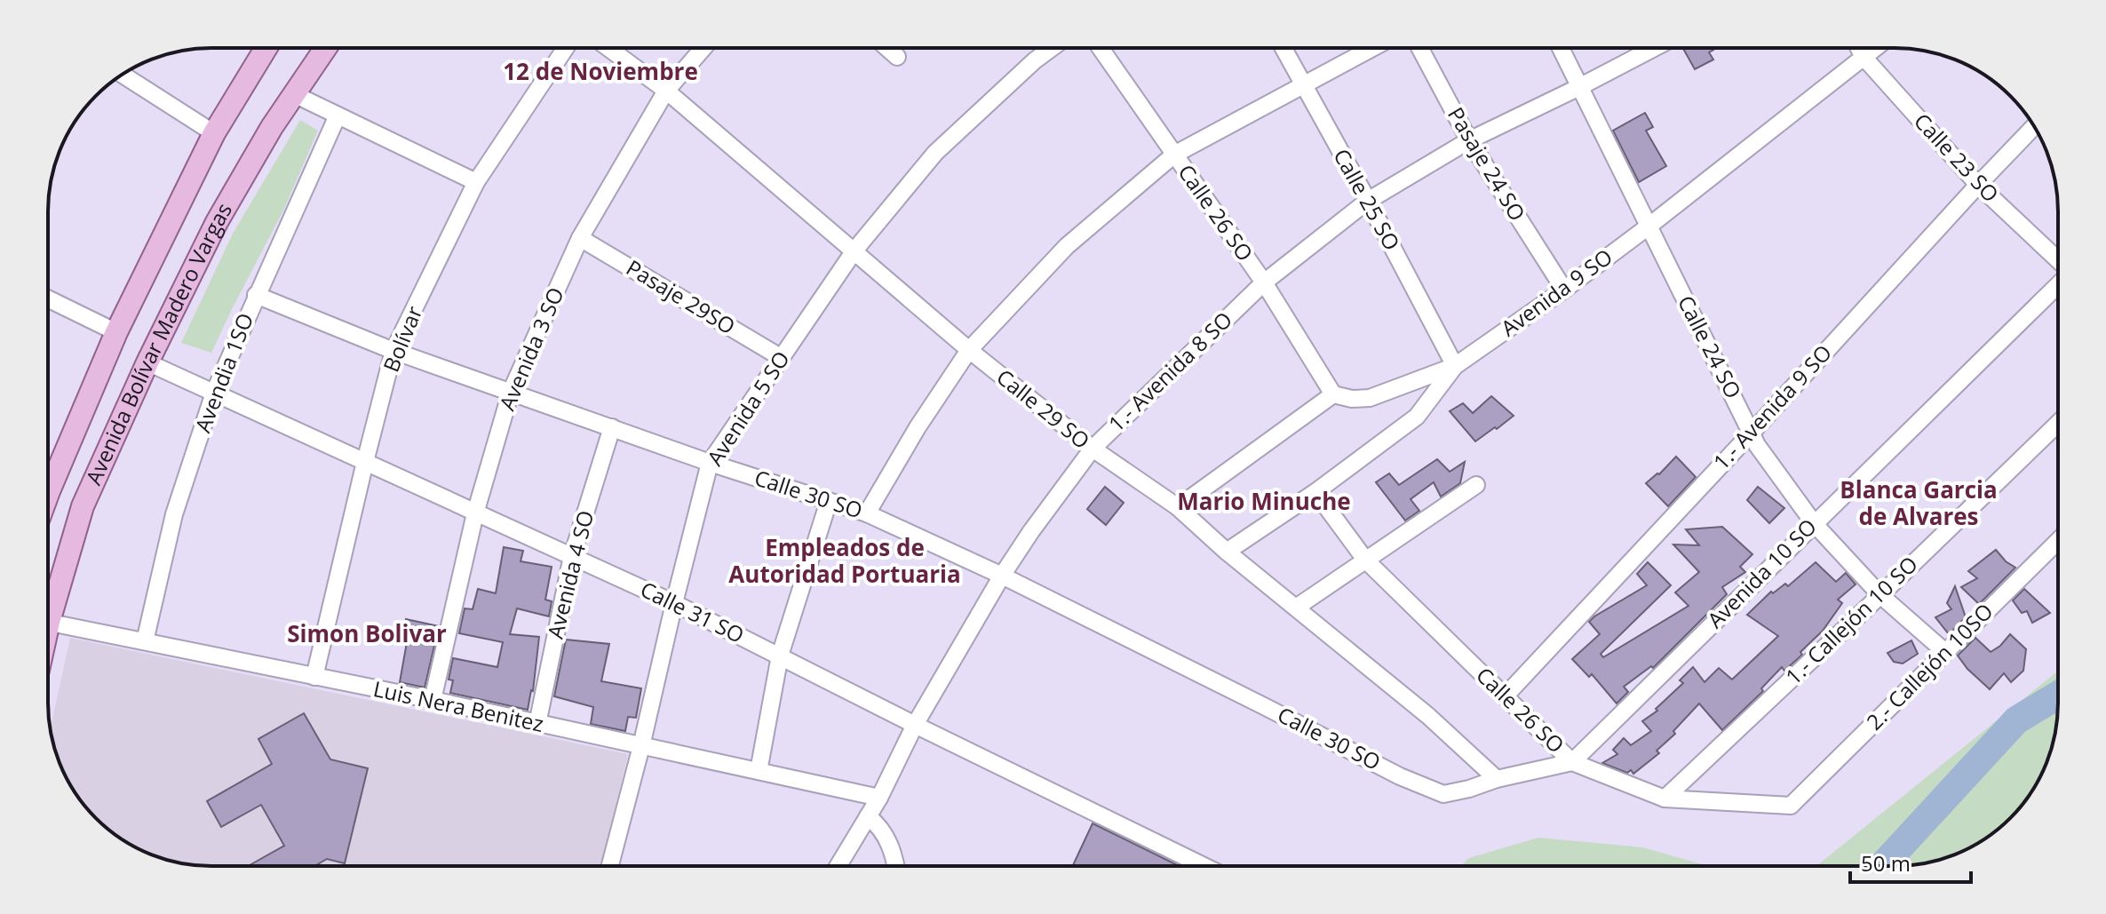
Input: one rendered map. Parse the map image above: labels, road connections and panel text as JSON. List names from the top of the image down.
{
  "streets": {
    "main road": ["Avenida Bolívar Madero Vargas"],
    "street": [
      "Calle 23 SO",
      "Pasaje 24 SO",
      "Calle 25 SO",
      "Calle 26 SO",
      "Avenida 9 SO",
      "Pasaje 29SO",
      "Bolívar",
      "Calle 24 SO",
      "Avenida 3 SO",
      "1.- Avenida 8 SO",
      "Avendia 1SO",
      "1.- Avenida 9 SO",
      "Avenida 5 SO",
      "Calle 29 SO",
      "Calle 30 SO",
      "Avenida 10 SO",
      "Avenida 4 SO",
      "Calle 31 SO",
      "1.- Callejón 10 SO",
      "2.- Callejón 10SO",
      "Luis Nera Benitez"
    ]
  },
  "crossings": [
    ["Calle 23 SO", "Avenida 9 SO"],
    ["Calle 23 SO", "1.- Avenida 9 SO"],
    ["Pasaje 24 SO", "Avenida 9 SO"],
    ["Pasaje 24 SO", "1.- Avenida 8 SO"],
    ["Calle 25 SO", "Avenida 9 SO"],
    ["Calle 25 SO", "1.- Avenida 8 SO"],
    ["Calle 26 SO", "Avenida 9 SO"],
    ["Calle 26 SO", "1.- Avenida 8 SO"],
    ["Calle 26 SO", "1.- Avenida 9 SO"],
    ["Calle 26 SO", "Avenida 10 SO"],
    ["Calle 26 SO", "1.- Callejón 10 SO"],
    ["Calle 26 SO", "2.- Callejón 10SO"],
    ["Avenida 9 SO", "Calle 24 SO"],
    ["Avenida 9 SO", "Calle 29 SO"],
    ["Pasaje 29SO", "Avenida 3 SO"],
    ["Pasaje 29SO", "Avenida 5 SO"],
    ["Bolívar", "Calle 30 SO"],
    ["Bolívar", "Calle 31 SO"],
    ["Bolívar", "Luis Nera Benitez"],
    ["Avenida Bolívar Madero Vargas", "Calle 31 SO"],
    ["Calle 24 SO", "1.- Avenida 8 SO"],
    ["Calle 24 SO", "1.- Avenida 9 SO"],
    ["Calle 24 SO", "Avenida 10 SO"],
    ["Calle 24 SO", "1.- Callejón 10 SO"],
    ["Calle 24 SO", "2.- Callejón 10SO"],
    ["Avenida 3 SO", "Calle 29 SO"],
    ["Avenida 3 SO", "Calle 30 SO"],
    ["Avenida 3 SO", "Calle 31 SO"],
    ["Avenida 3 SO", "Luis Nera Benitez"],
    ["1.- Avenida 8 SO", "Calle 29 SO"],
    ["1.- Avenida 8 SO", "Calle 30 SO"],
    ["1.- Avenida 8 SO", "Calle 31 SO"],
    ["1.- Avenida 8 SO", "Luis Nera Benitez"],
    ["Avendia 1SO", "Calle 30 SO"],
    ["Avendia 1SO", "Calle 31 SO"],
    ["Avendia 1SO", "Luis Nera Benitez"],
    ["Avenida 5 SO", "Calle 29 SO"],
    ["Avenida 5 SO", "Calle 30 SO"],
    ["Avenida 5 SO", "Calle 31 SO"],
    ["Avenida 5 SO", "Luis Nera Benitez"],
    ["Calle 29 SO", "Calle 30 SO"],
    ["Calle 30 SO", "Avenida 4 SO"],
    ["Avenida 4 SO", "Calle 31 SO"],
    ["Avenida 4 SO", "Luis Nera Benitez"]
  ],
  "districts": [
    "12 de Noviembre",
    "Blanca Garcia de Alvares",
    "Mario Minuche",
    "Empleados de Autoridad Portuaria",
    "Simon Bolivar"
  ],
  "scale_bar": "50 m"
}
